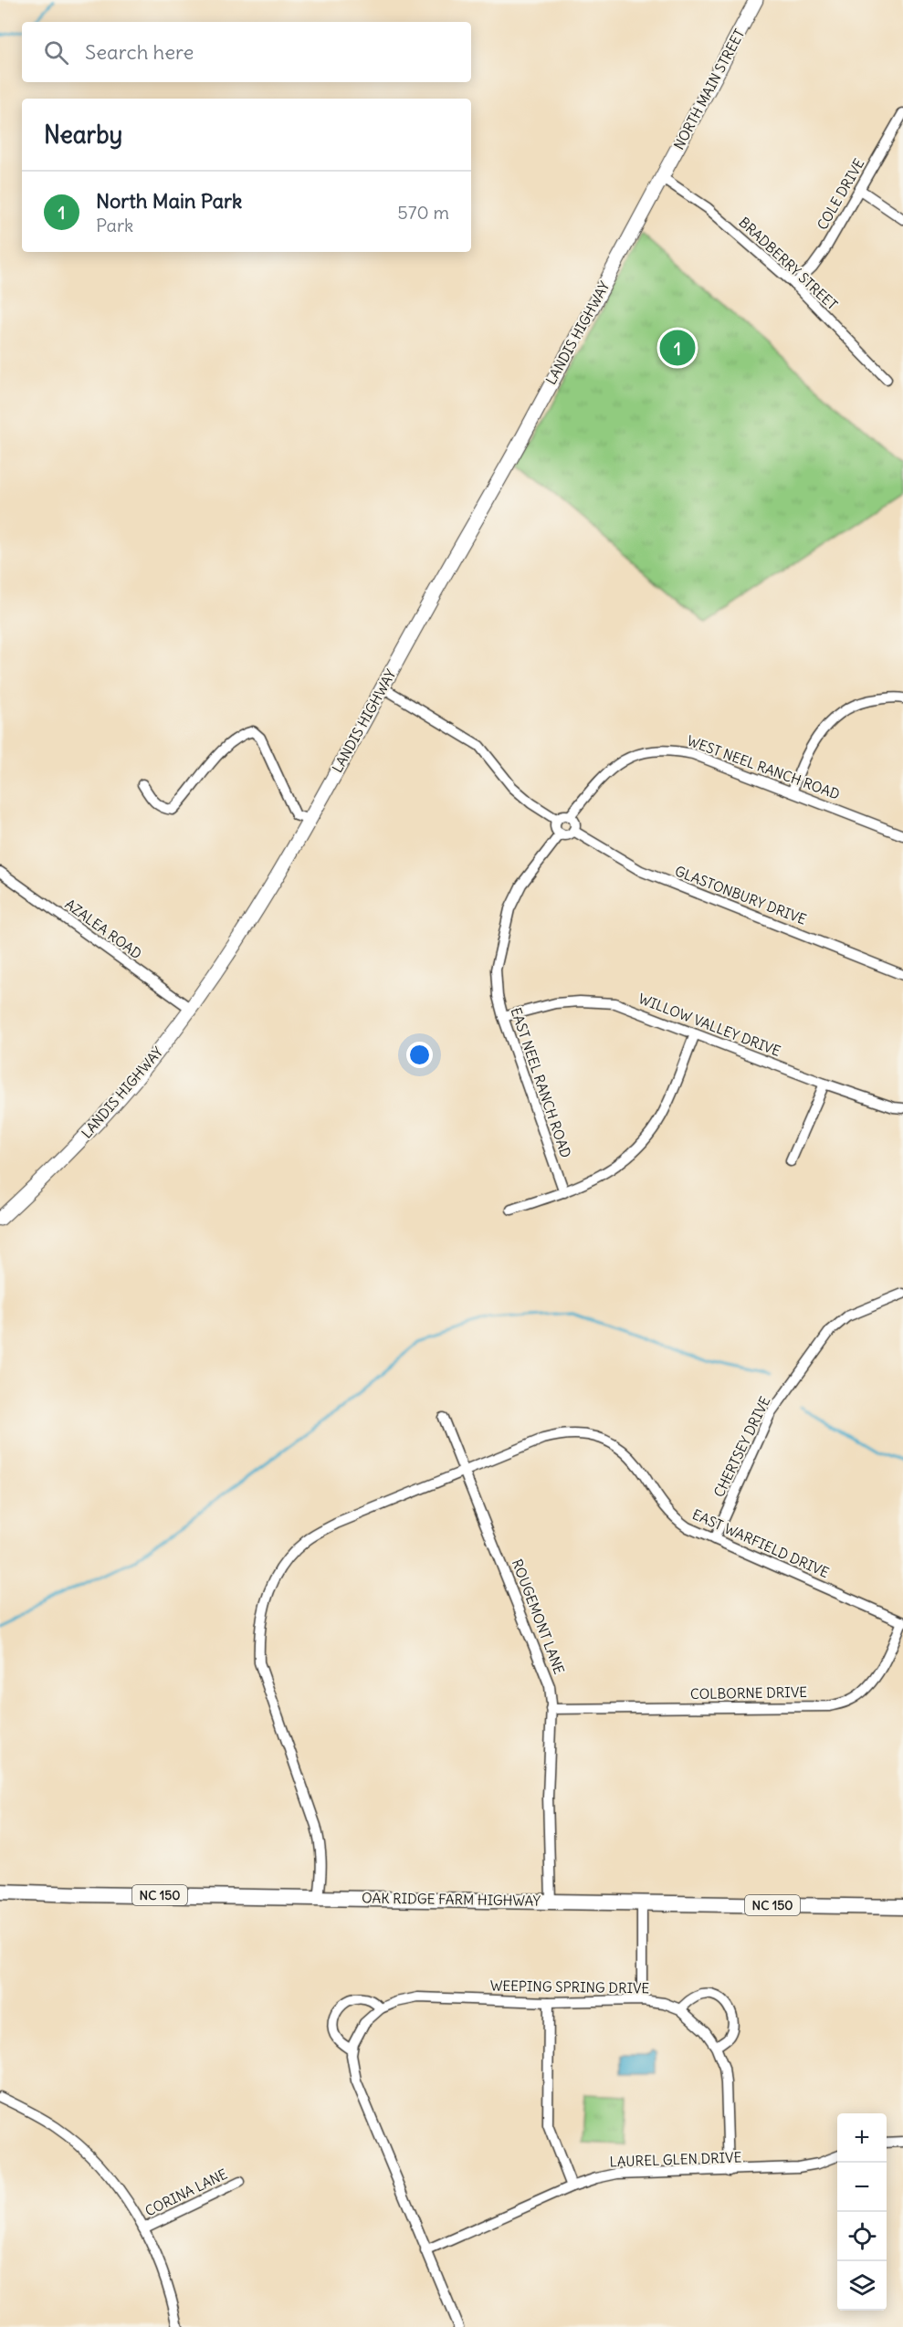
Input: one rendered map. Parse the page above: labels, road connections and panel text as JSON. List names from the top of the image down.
{
  "streets": {
    "main road": [
      "NORTH MAIN STREET",
      "LANDIS HIGHWAY",
      "NC 150",
      "OAK RIDGE FARM HIGHWAY"
    ],
    "street": [
      "COLE DRIVE",
      "BRADBERRY STREET",
      "WEST NEEL RANCH ROAD",
      "GLASTONBURY DRIVE",
      "AZALEA ROAD",
      "WILLOW VALLEY DRIVE",
      "EAST NEEL RANCH ROAD",
      "CHERTSEY DRIVE",
      "EAST WARFIELD DRIVE",
      "ROUGEMONT LANE",
      "COLBORNE DRIVE",
      "WEEPING SPRING DRIVE",
      "LAUREL GLEN DRIVE",
      "CORINA LANE"
    ]
  },
  "crossings": [
    ["NORTH MAIN STREET", "BRADBERRY STREET"],
    ["NORTH MAIN STREET", "LANDIS HIGHWAY"],
    ["COLE DRIVE", "BRADBERRY STREET"],
    ["BRADBERRY STREET", "LANDIS HIGHWAY"],
    ["LANDIS HIGHWAY", "AZALEA ROAD"],
    ["WEST NEEL RANCH ROAD", "GLASTONBURY DRIVE"],
    ["WEST NEEL RANCH ROAD", "EAST NEEL RANCH ROAD"],
    ["GLASTONBURY DRIVE", "EAST NEEL RANCH ROAD"],
    ["WILLOW VALLEY DRIVE", "EAST NEEL RANCH ROAD"],
    ["CHERTSEY DRIVE", "EAST WARFIELD DRIVE"],
    ["EAST WARFIELD DRIVE", "ROUGEMONT LANE"],
    ["EAST WARFIELD DRIVE", "COLBORNE DRIVE"],
    ["EAST WARFIELD DRIVE", "OAK RIDGE FARM HIGHWAY"],
    ["ROUGEMONT LANE", "COLBORNE DRIVE"],
    ["ROUGEMONT LANE", "OAK RIDGE FARM HIGHWAY"],
    ["WEEPING SPRING DRIVE", "LAUREL GLEN DRIVE"]
  ],
  "page": {
    "search": "Search here",
    "heading": "Nearby",
    "list": [
      {
        "mark": "1",
        "name": "North Main Park",
        "note": "Park",
        "value": "570 m"
      }
    ],
    "pins": "1",
    "map_buttons": ["+", "−"]
  }
}
